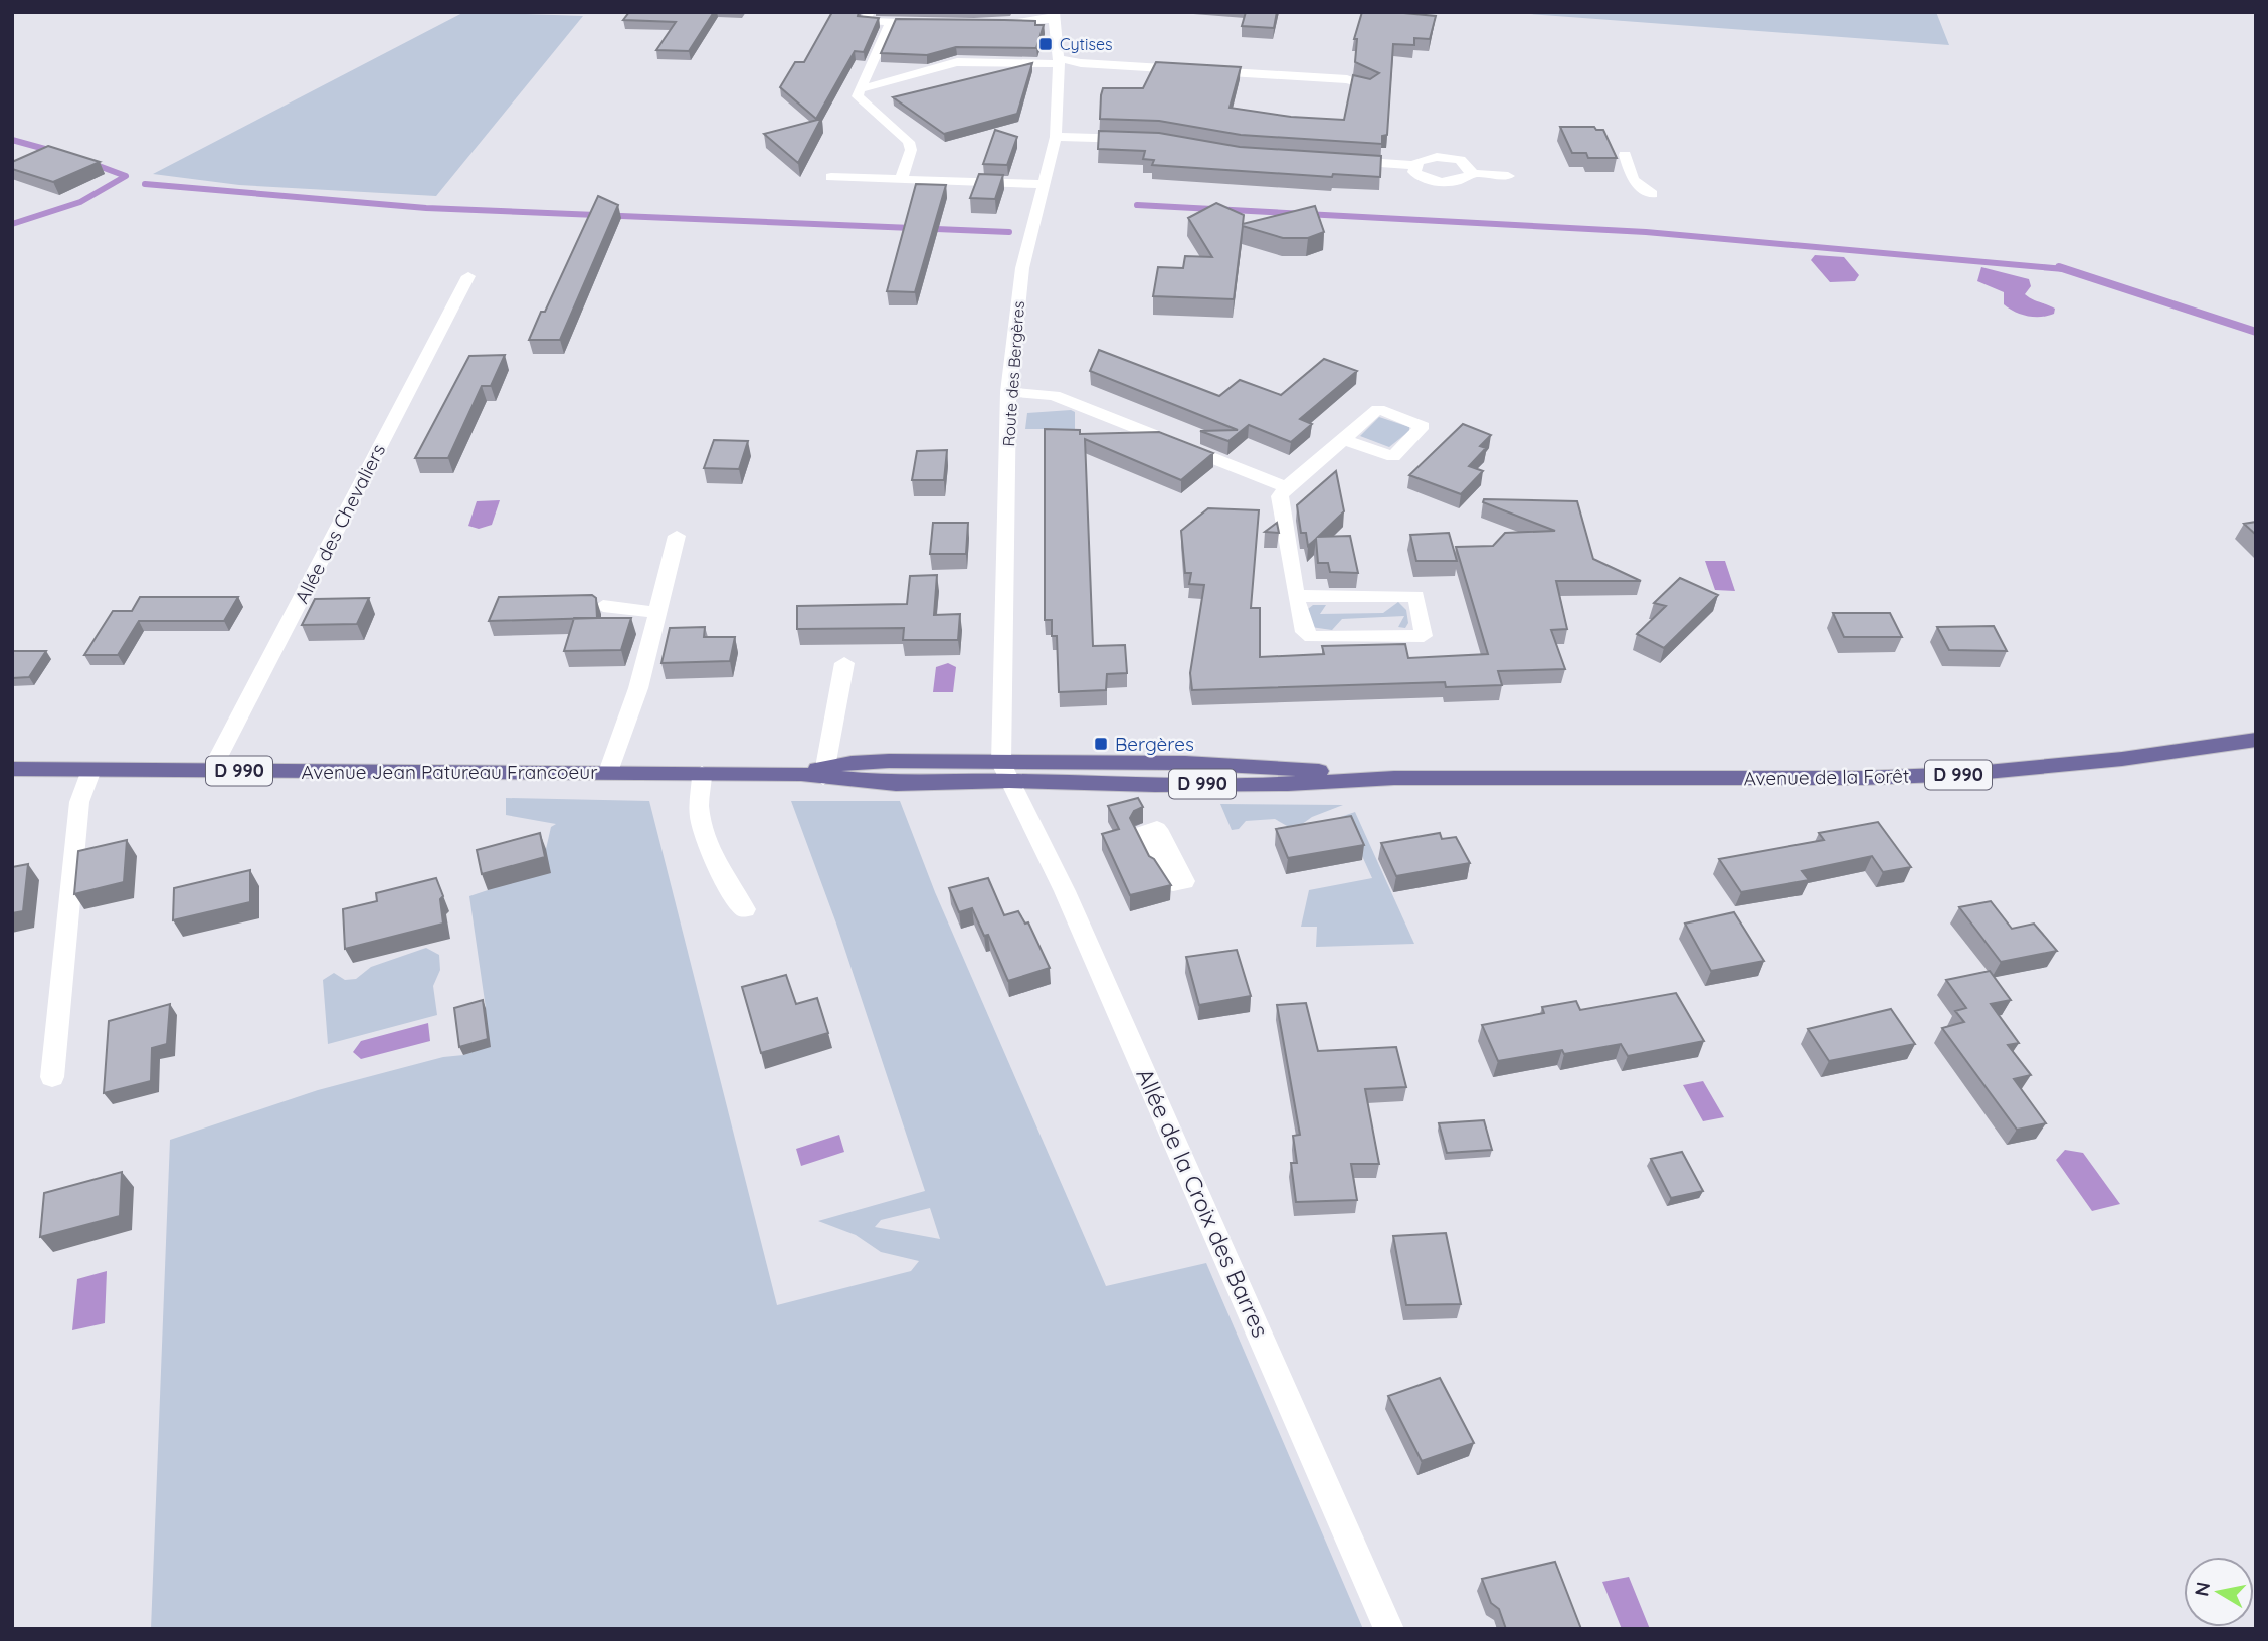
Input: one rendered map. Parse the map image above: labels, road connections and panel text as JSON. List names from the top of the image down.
{
  "streets": {
    "main road": ["D 990", "Avenue Jean Patureau Francoeur", "Avenue de la Forêt"],
    "street": ["Route des Bergères", "Allée des Chevaliers", "Allée de la Croix des Barres"]
  },
  "crossings": [
    ["Route des Bergères", "Avenue Jean Patureau Francoeur"],
    ["Route des Bergères", "Avenue de la Forêt"],
    ["Route des Bergères", "Allée de la Croix des Barres"],
    ["Allée des Chevaliers", "Avenue Jean Patureau Francoeur"],
    ["Avenue Jean Patureau Francoeur", "Avenue de la Forêt"],
    ["Avenue Jean Patureau Francoeur", "Allée de la Croix des Barres"],
    ["Avenue de la Forêt", "Allée de la Croix des Barres"]
  ],
  "places": {
    "transit": ["Cytises", "Bergères"]
  },
  "north": "left"
}
